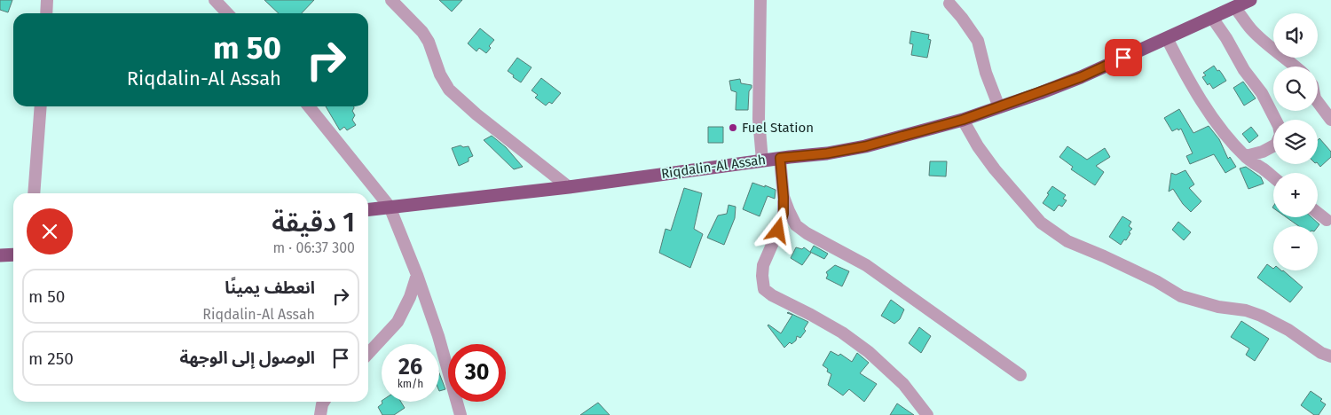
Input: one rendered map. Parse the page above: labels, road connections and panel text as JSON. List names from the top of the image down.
{
  "streets": {
    "main road": ["Riqdalin-Al Assah"]
  },
  "places": ["Fuel Station"],
  "page": {
    "map_buttons": ["+", "−"],
    "turn": ["50 m", "Riqdalin-Al Assah"],
    "heading": ["1 دقيقة", "300 m · 06:37"],
    "list": [
      {
        "name": "انعطف يمينًا",
        "note": "Riqdalin-Al Assah",
        "value": "50 m"
      },
      {
        "name": "الوصول إلى الوجهة",
        "value": "250 m"
      }
    ],
    "speed": "26 km/h",
    "limit": "30"
  }
}
